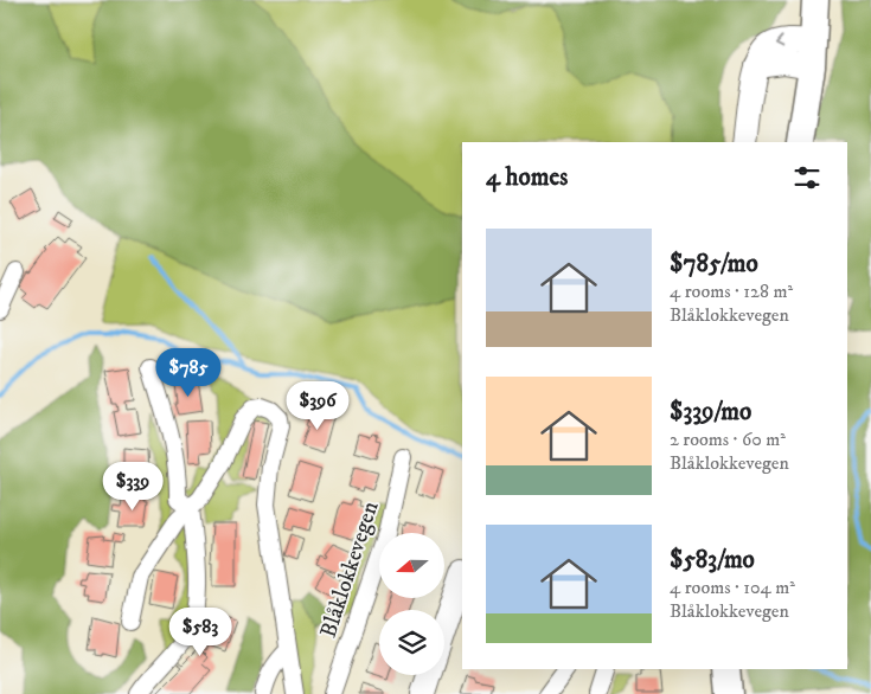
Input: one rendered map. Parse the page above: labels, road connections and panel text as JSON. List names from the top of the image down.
{
  "streets": {
    "street": ["Blåklokkevegen"]
  },
  "north": "left",
  "page": {
    "heading": "4 homes",
    "list": [
      {
        "name": "$785/mo",
        "note": "4 rooms · 128 m² · Blåklokkevegen"
      },
      {
        "name": "$339/mo",
        "note": "2 rooms · 60 m² · Blåklokkevegen"
      },
      {
        "name": "$583/mo",
        "note": "4 rooms · 104 m² · Blåklokkevegen"
      }
    ],
    "price": [
      "$785",
      "$396",
      "$339",
      "$583"
    ]
  }
}
